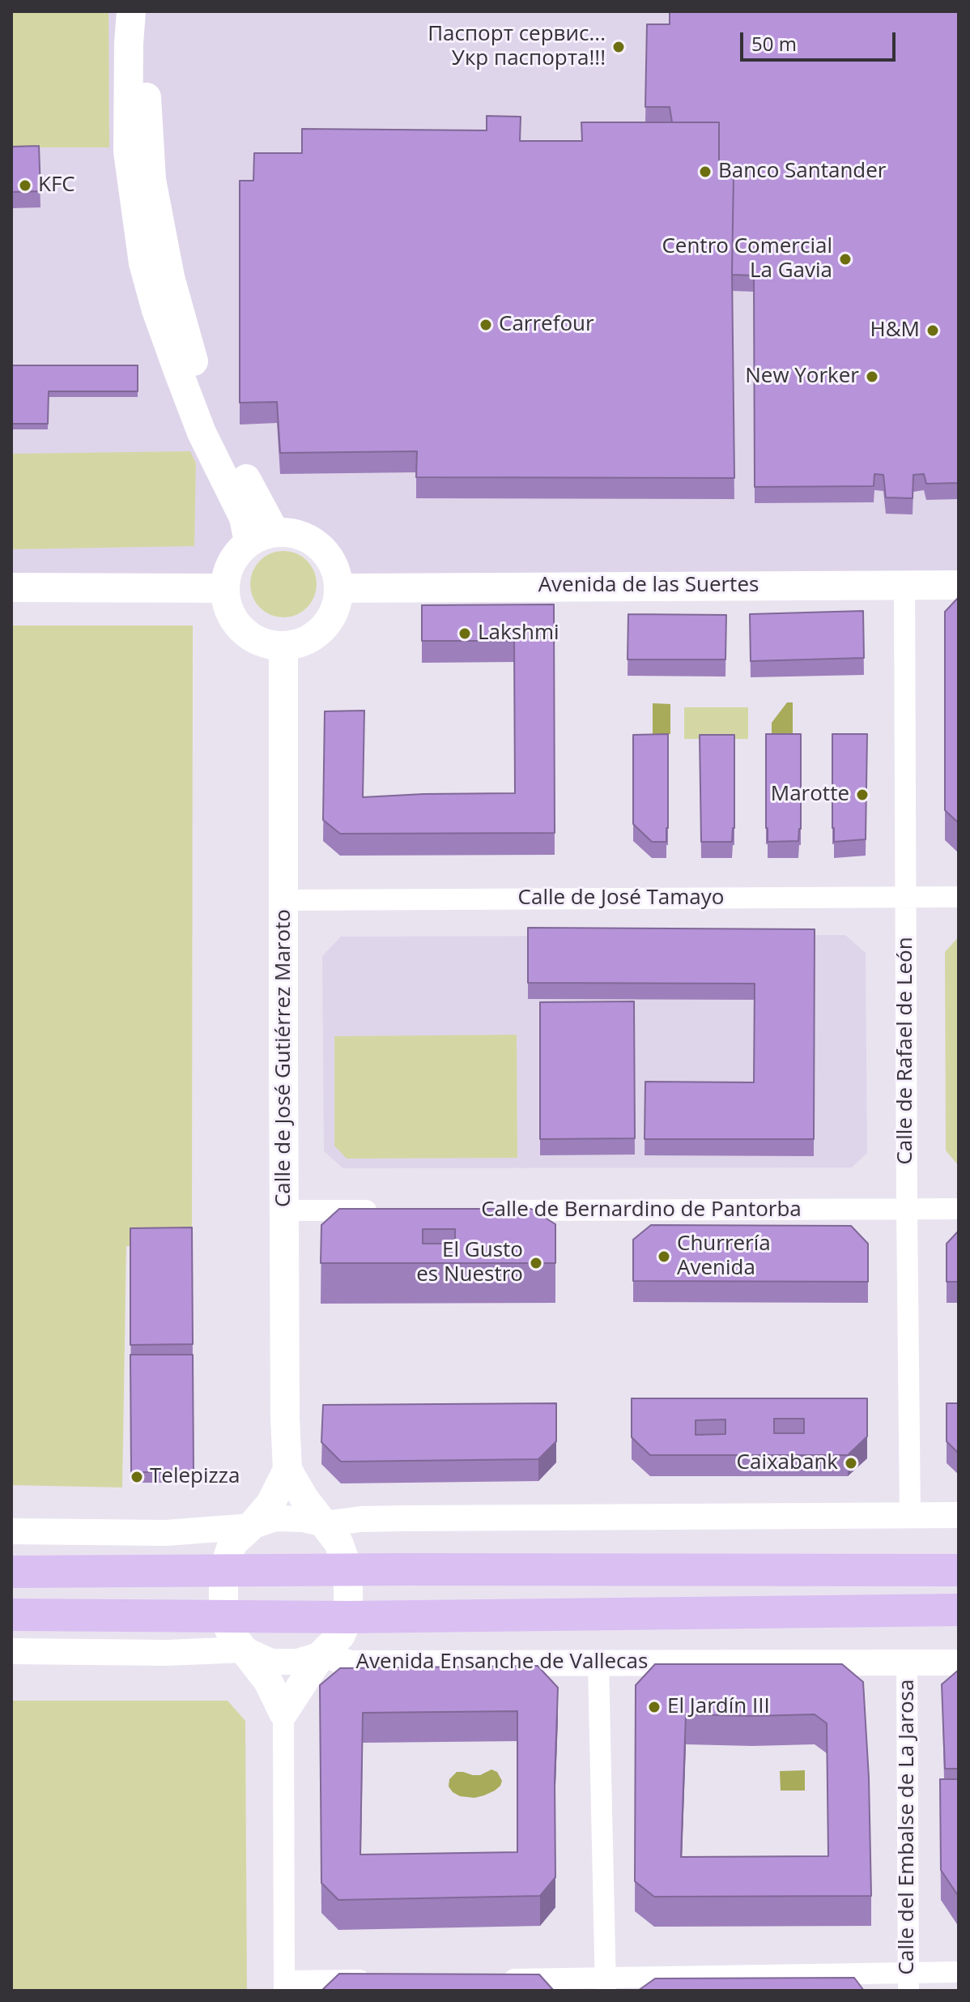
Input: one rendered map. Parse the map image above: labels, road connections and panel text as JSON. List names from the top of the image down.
{
  "streets": {
    "main road": ["Avenida de las Suertes", "Calle de José Gutiérrez Maroto"],
    "street": [
      "Calle de José Tamayo",
      "Calle de Rafael de León",
      "Calle de Bernardino de Pantorba",
      "Avenida Ensanche de Vallecas",
      "Calle del Embalse de La Jarosa"
    ]
  },
  "crossings": [
    ["Avenida de las Suertes", "Calle de Rafael de León"],
    ["Avenida de las Suertes", "Calle de José Gutiérrez Maroto"],
    ["Calle de José Tamayo", "Calle de Rafael de León"],
    ["Calle de José Tamayo", "Calle de José Gutiérrez Maroto"],
    ["Calle de Rafael de León", "Calle de Bernardino de Pantorba"],
    ["Avenida Ensanche de Vallecas", "Calle del Embalse de La Jarosa"]
  ],
  "places": [
    "Паспорт сервис... Укр паспорта!!!",
    "Banco Santander",
    "KFC",
    "Centro Comercial La Gavia",
    "Carrefour",
    "H&M",
    "New Yorker",
    "Lakshmi",
    "Marotte",
    "Churrería Avenida",
    "El Gusto es Nuestro",
    "Caixabank",
    "Telepizza",
    "El Jardín III"
  ],
  "scale_bar": "50 m"
}
